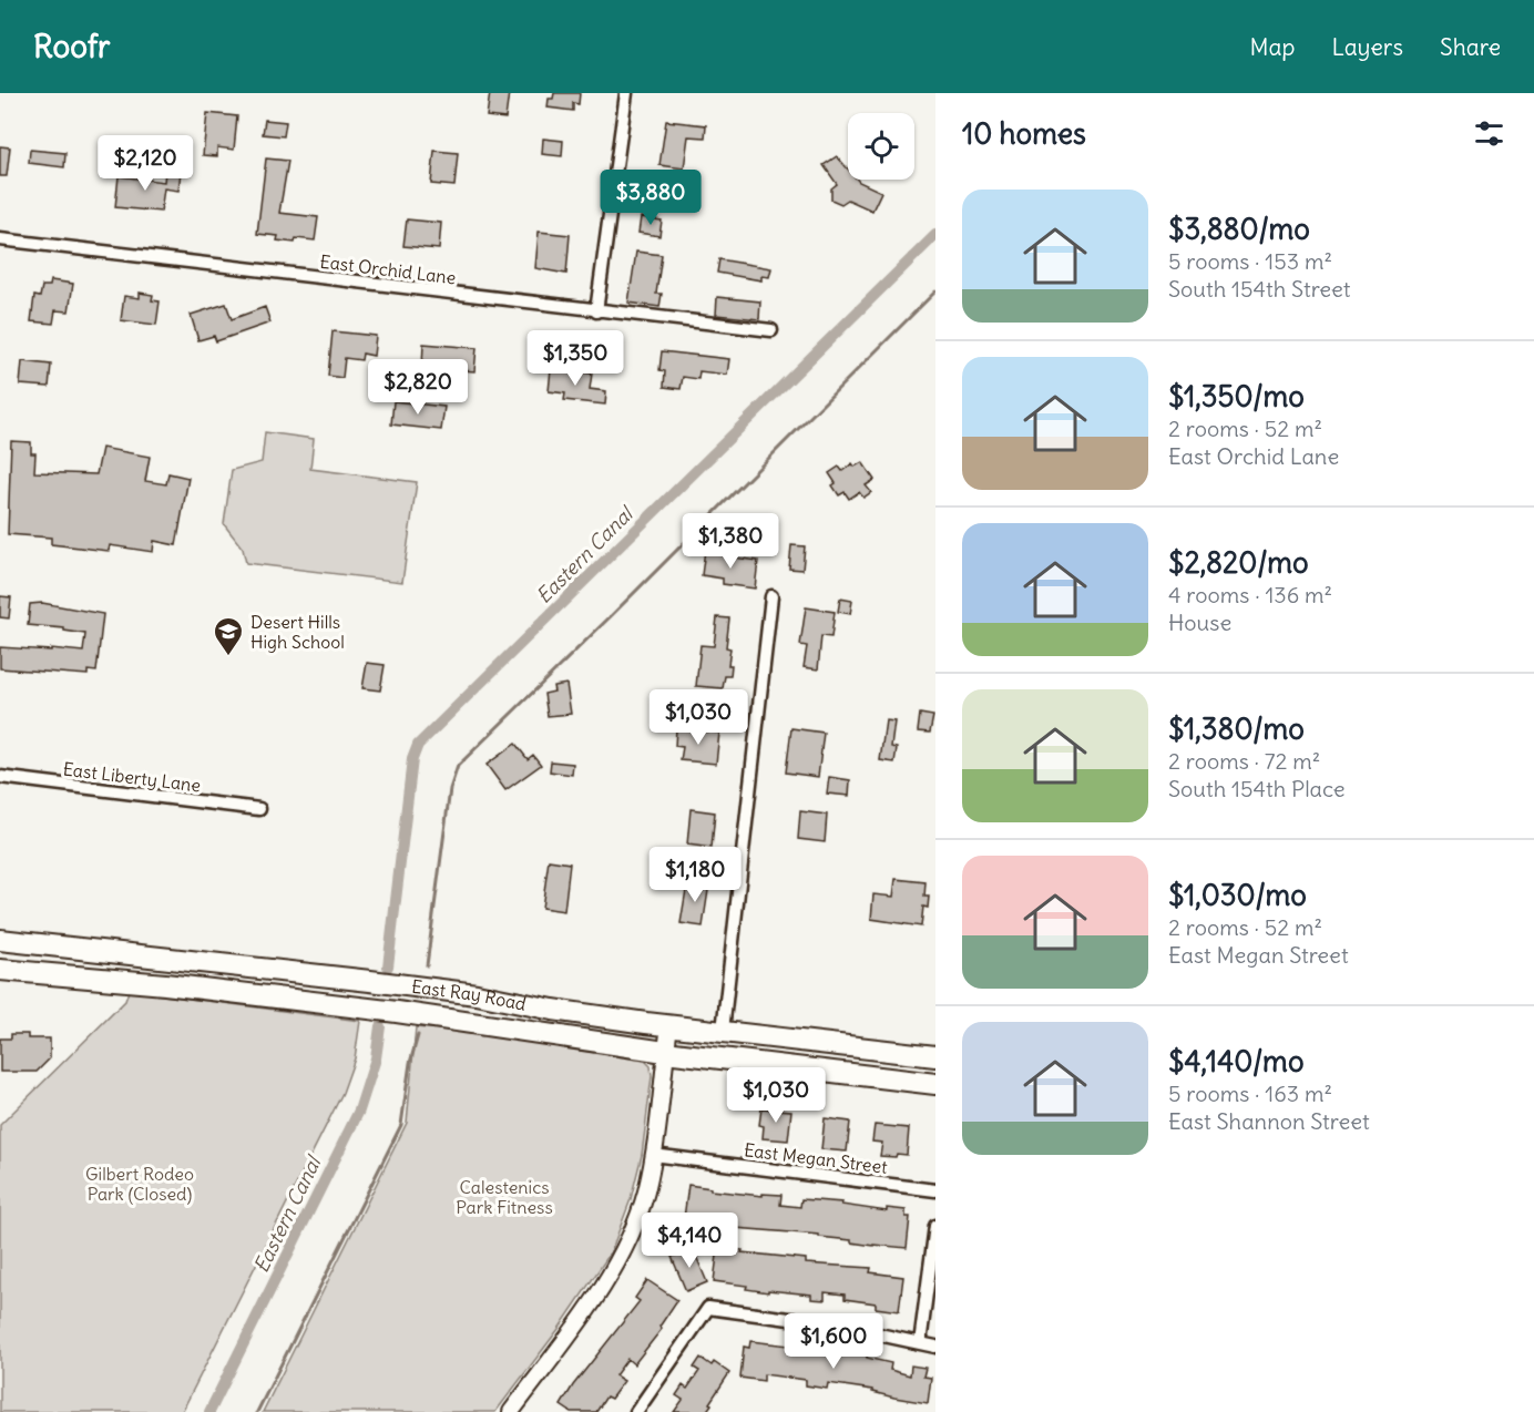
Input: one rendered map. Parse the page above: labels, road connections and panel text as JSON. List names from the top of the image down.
{
  "streets": {
    "main road": ["East Ray Road"],
    "street": ["East Orchid Lane", "East Liberty Lane", "East Megan Street"]
  },
  "water": ["Eastern Canal"],
  "parks": ["Gilbert Rodeo Park (Closed)", "Calestenics Park Fitness"],
  "places": {
    "school or university": ["Desert Hills High School"]
  },
  "page": {
    "header": "Roofr",
    "nav": ["Map", "Layers", "Share"],
    "heading": "10 homes",
    "price": [
      "$2,120",
      "$3,880",
      "$1,350",
      "$2,820",
      "$1,380",
      "$1,030",
      "$1,180",
      "$1,030",
      "$4,140",
      "$1,600"
    ],
    "list": [
      {
        "name": "$3,880/mo",
        "note": "5 rooms · 153 m² · South 154th Street"
      },
      {
        "name": "$1,350/mo",
        "note": "2 rooms · 52 m² · East Orchid Lane"
      },
      {
        "name": "$2,820/mo",
        "note": "4 rooms · 136 m² · House"
      },
      {
        "name": "$1,380/mo",
        "note": "2 rooms · 72 m² · South 154th Place"
      },
      {
        "name": "$1,030/mo",
        "note": "2 rooms · 52 m² · East Megan Street"
      },
      {
        "name": "$4,140/mo",
        "note": "5 rooms · 163 m² · East Shannon Street"
      }
    ]
  }
}
